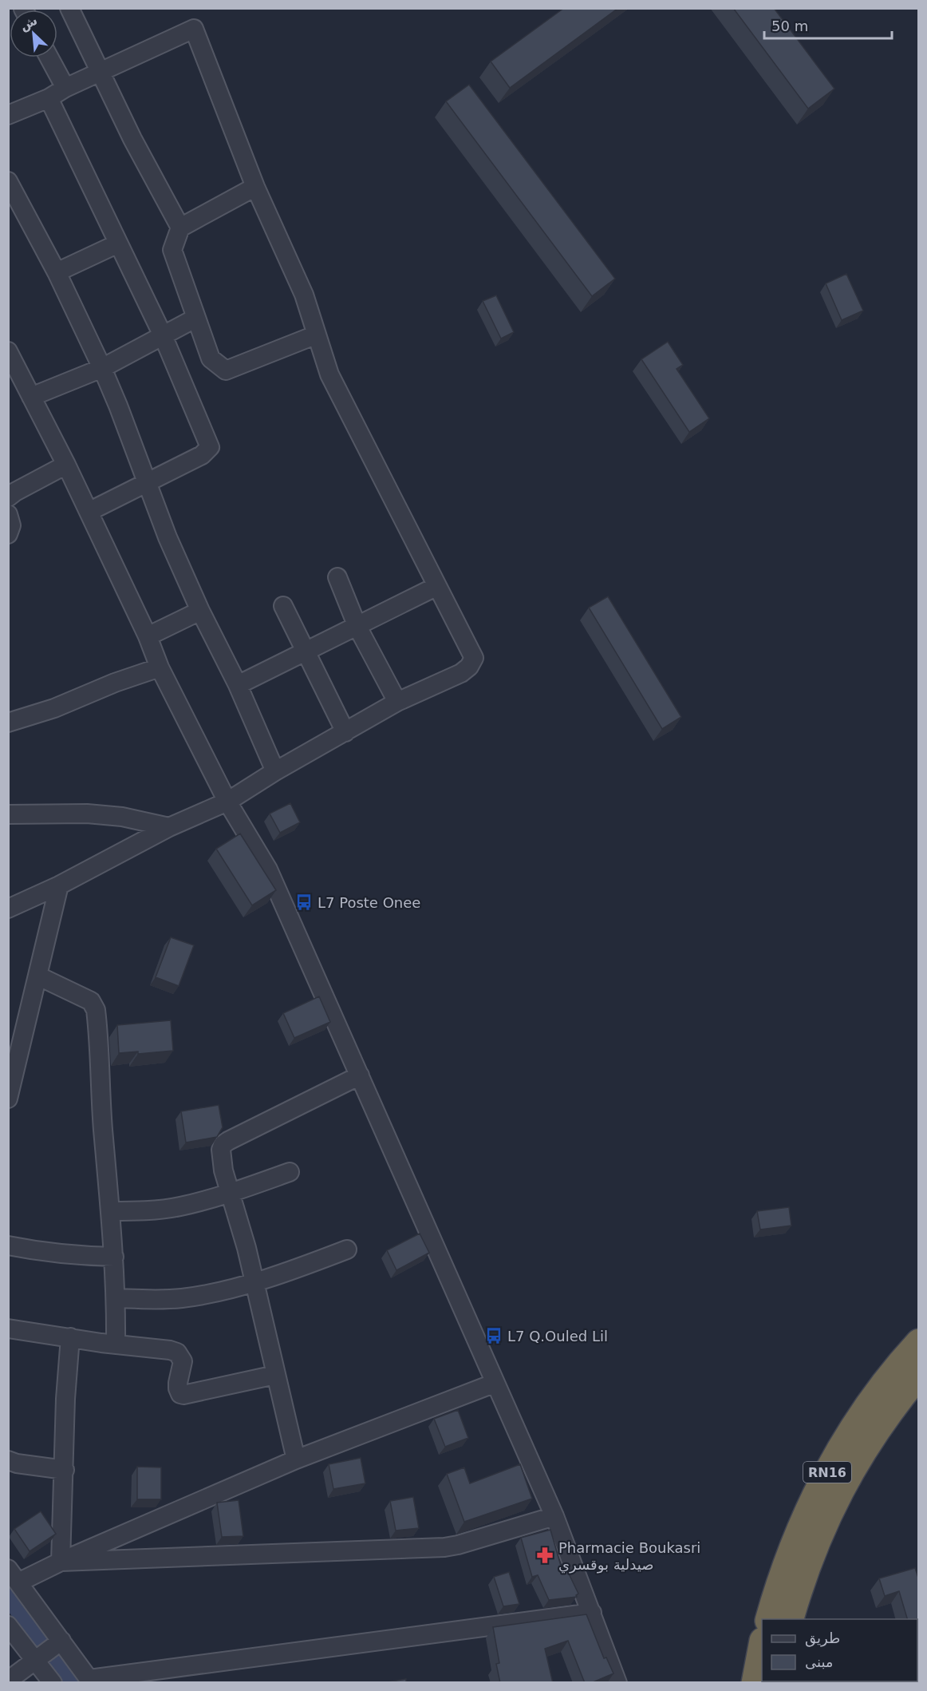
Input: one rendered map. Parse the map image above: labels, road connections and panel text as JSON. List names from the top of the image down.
{
  "streets": {
    "highway": ["RN16"]
  },
  "places": {
    "bus stop": ["L7 Poste Onee", "L7 Q.Ouled Lil"],
    "pharmacy": ["Pharmacie Boukasri صيدلية بوقسري"]
  },
  "legend": ["طريق", "مبنى"],
  "scale_bar": "50 m",
  "north": "top left"
}
